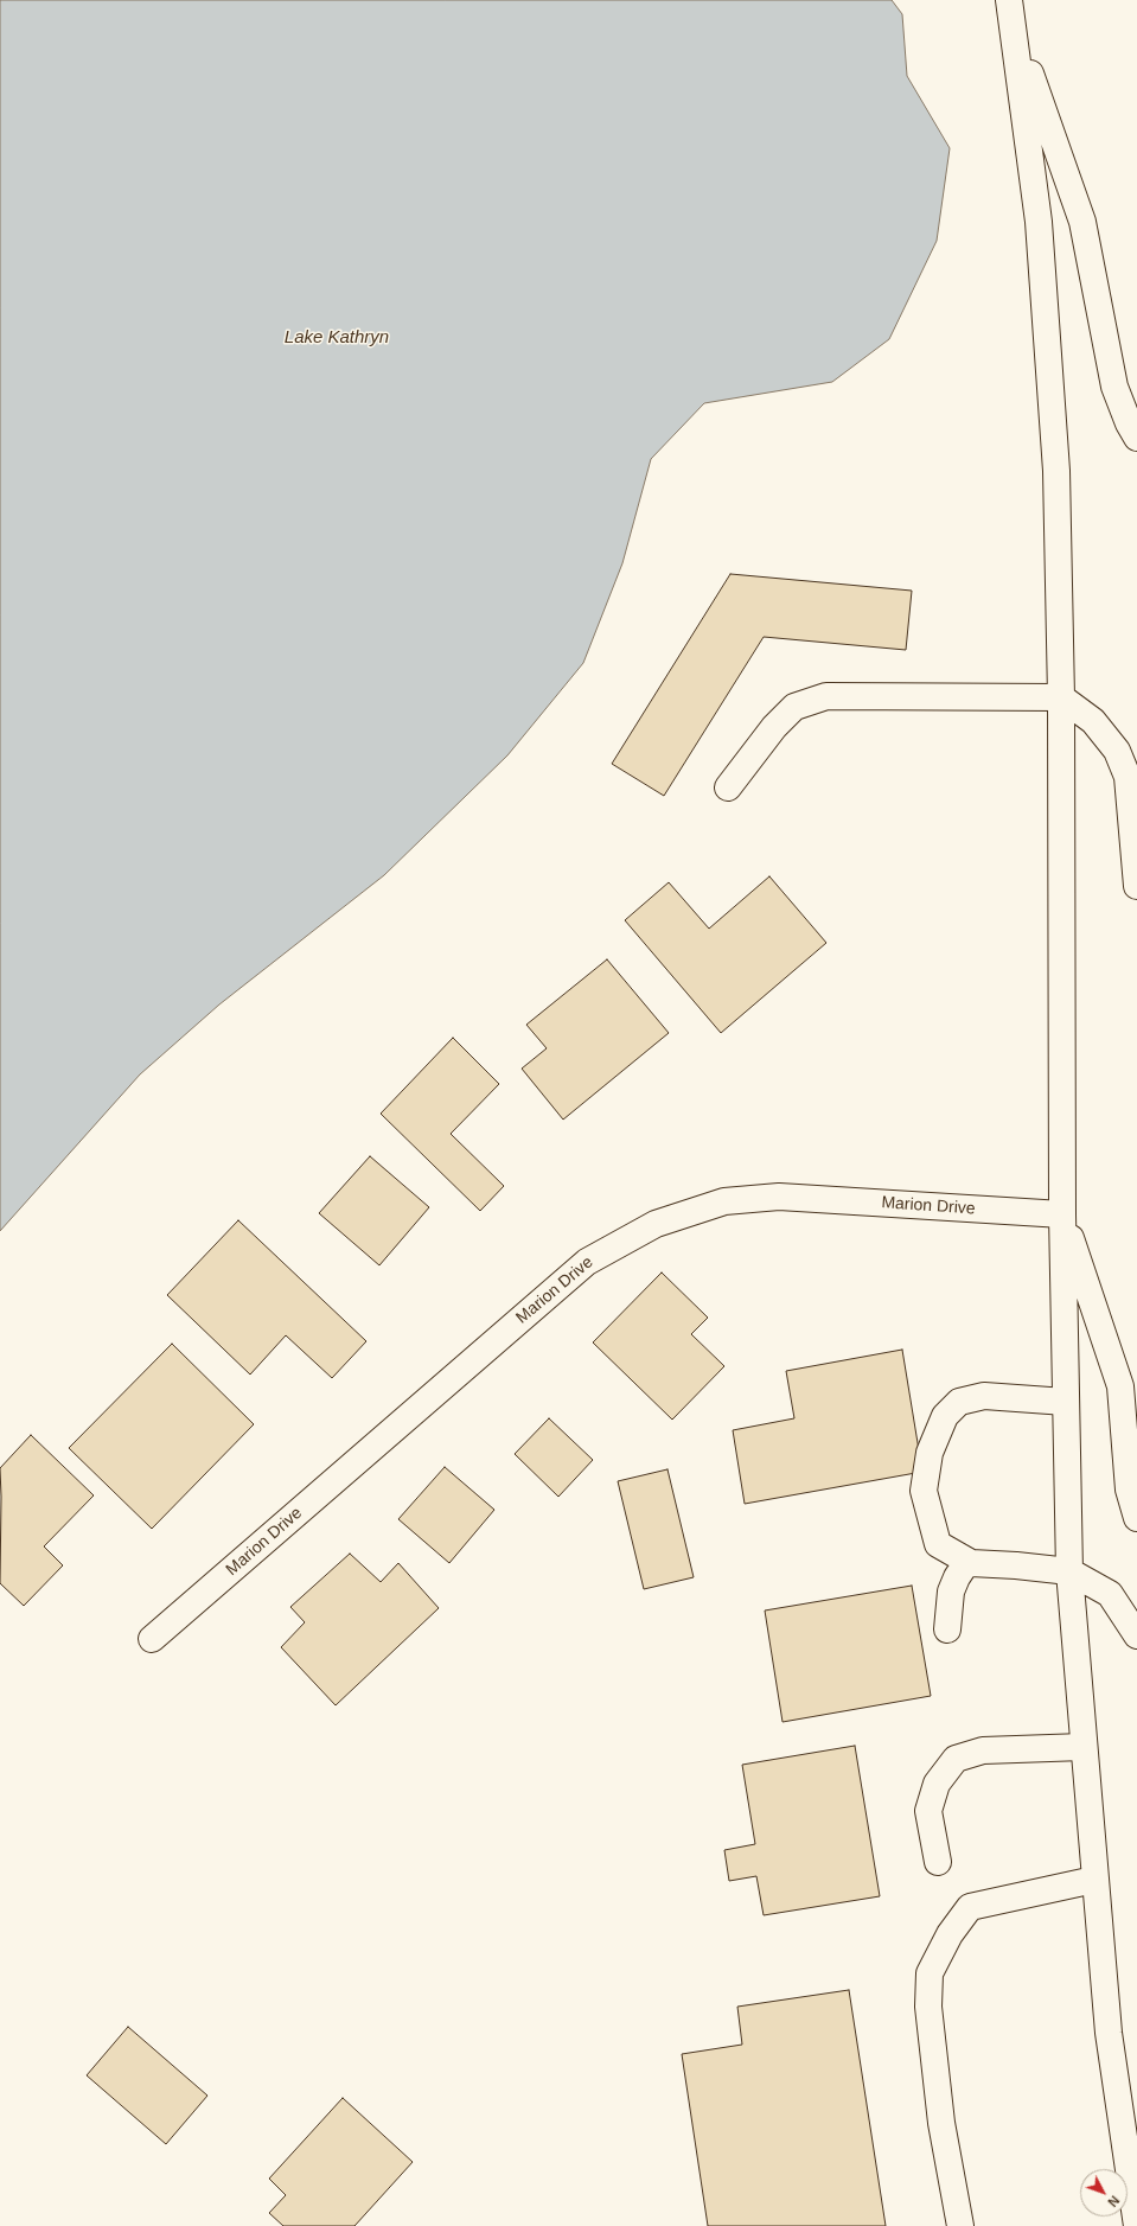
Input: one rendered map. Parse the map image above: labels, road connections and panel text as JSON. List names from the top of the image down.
{
  "streets": {
    "main road": ["Marion Drive"]
  },
  "water": ["Lake Kathryn"],
  "north": "bottom right"
}
